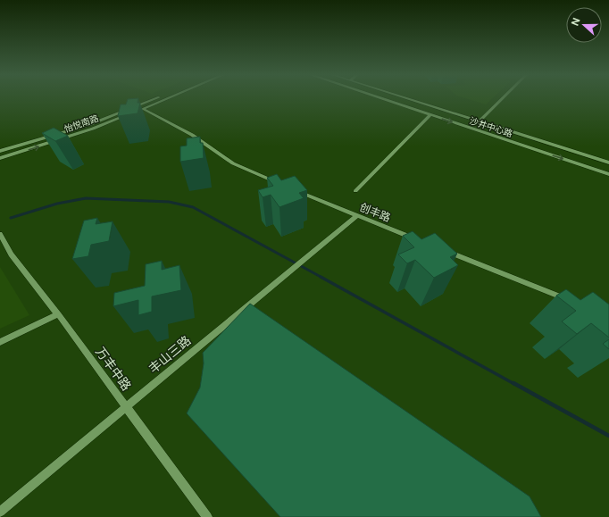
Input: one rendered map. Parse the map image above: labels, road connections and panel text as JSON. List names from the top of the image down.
{
  "streets": {
    "street": [
      "怡悦南路",
      "沙井中心路",
      "创丰路",
      "丰山三路",
      "万丰中路"
    ]
  },
  "crossings": [
    ["创丰路", "丰山三路"],
    ["丰山三路", "万丰中路"]
  ],
  "north": "left"
}
